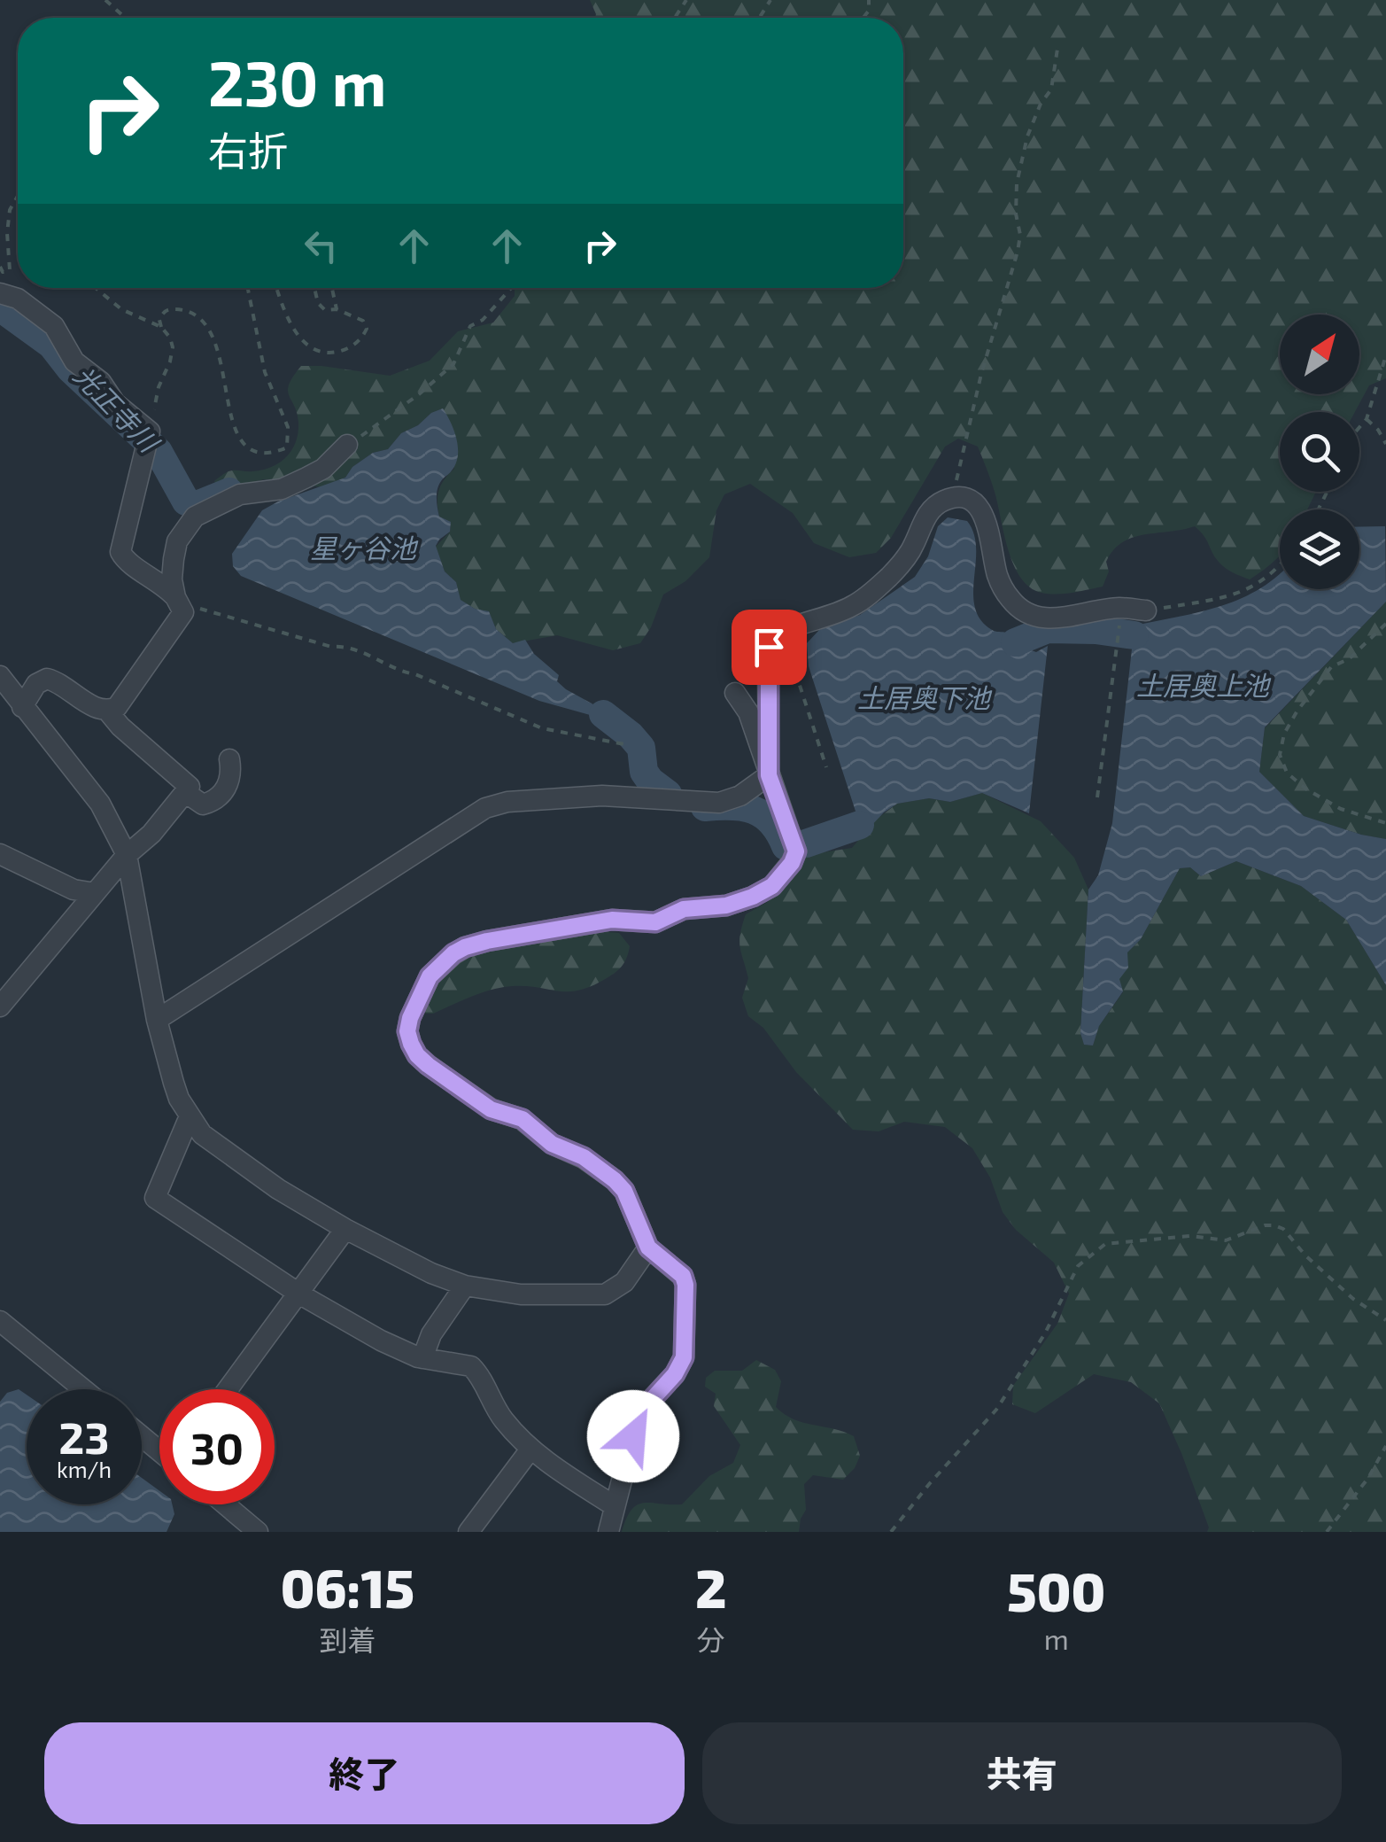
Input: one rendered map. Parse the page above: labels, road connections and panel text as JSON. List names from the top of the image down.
{
  "water": [
    "光正寺川",
    "星ヶ谷池",
    "土居奥上池",
    "土居奥下池"
  ],
  "north": "top right",
  "page": {
    "turn": ["230 m", "右折"],
    "speed": "23 km/h",
    "limit": "30",
    "eta": [
      "06:15",
      "到着",
      "2",
      "分",
      "500",
      "m"
    ],
    "buttons": ["終了", "共有"]
  }
}
